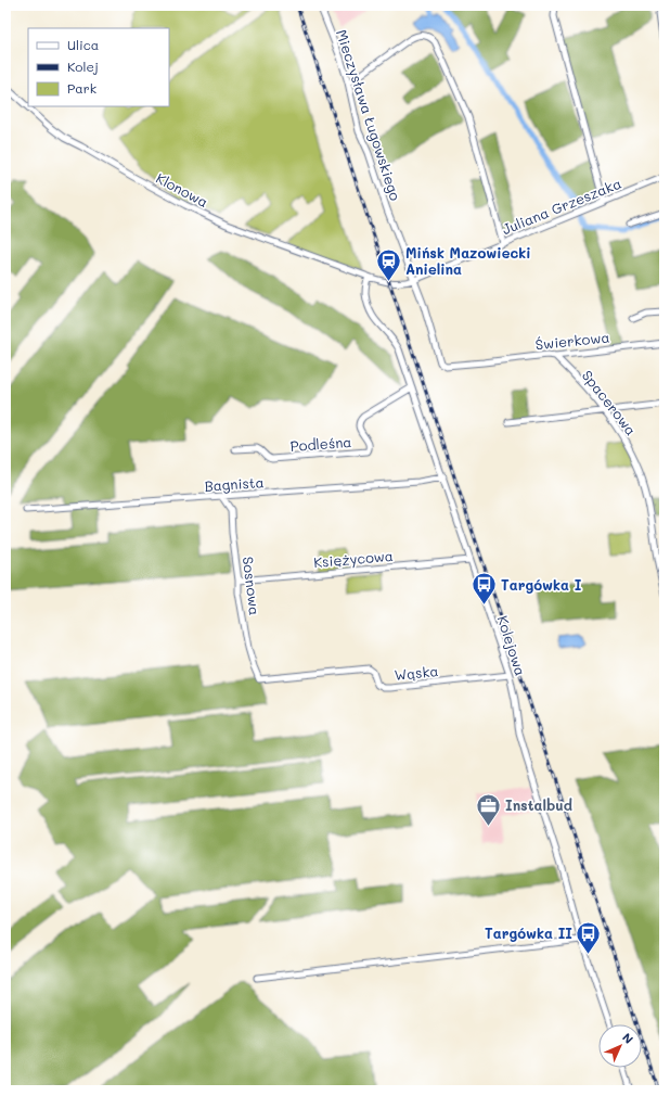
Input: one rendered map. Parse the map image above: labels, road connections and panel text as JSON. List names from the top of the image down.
{
  "streets": {
    "street": [
      "Mieczysława Ługowskiego",
      "Klonowa",
      "Juliana Grzeszaka",
      "Świerkowa",
      "Spacerowa",
      "Podleśna",
      "Bagnista",
      "Księżycowa",
      "Sosnowa",
      "Kolejowa",
      "Wąska"
    ]
  },
  "crossings": [
    ["Mieczysława Ługowskiego", "Juliana Grzeszaka"],
    ["Mieczysława Ługowskiego", "Świerkowa"],
    ["Klonowa", "Juliana Grzeszaka"],
    ["Klonowa", "Kolejowa"],
    ["Juliana Grzeszaka", "Kolejowa"],
    ["Świerkowa", "Spacerowa"],
    ["Podleśna", "Kolejowa"],
    ["Bagnista", "Sosnowa"],
    ["Bagnista", "Kolejowa"],
    ["Księżycowa", "Sosnowa"],
    ["Księżycowa", "Kolejowa"],
    ["Sosnowa", "Wąska"],
    ["Kolejowa", "Wąska"]
  ],
  "places": {
    "station": ["Mińsk Mazowiecki Anielina"],
    "bus stop": ["Targówka I", "Targówka II"],
    "office": ["Instalbud"]
  },
  "legend": ["Ulica", "Kolej", "Park"],
  "north": "top right"
}
